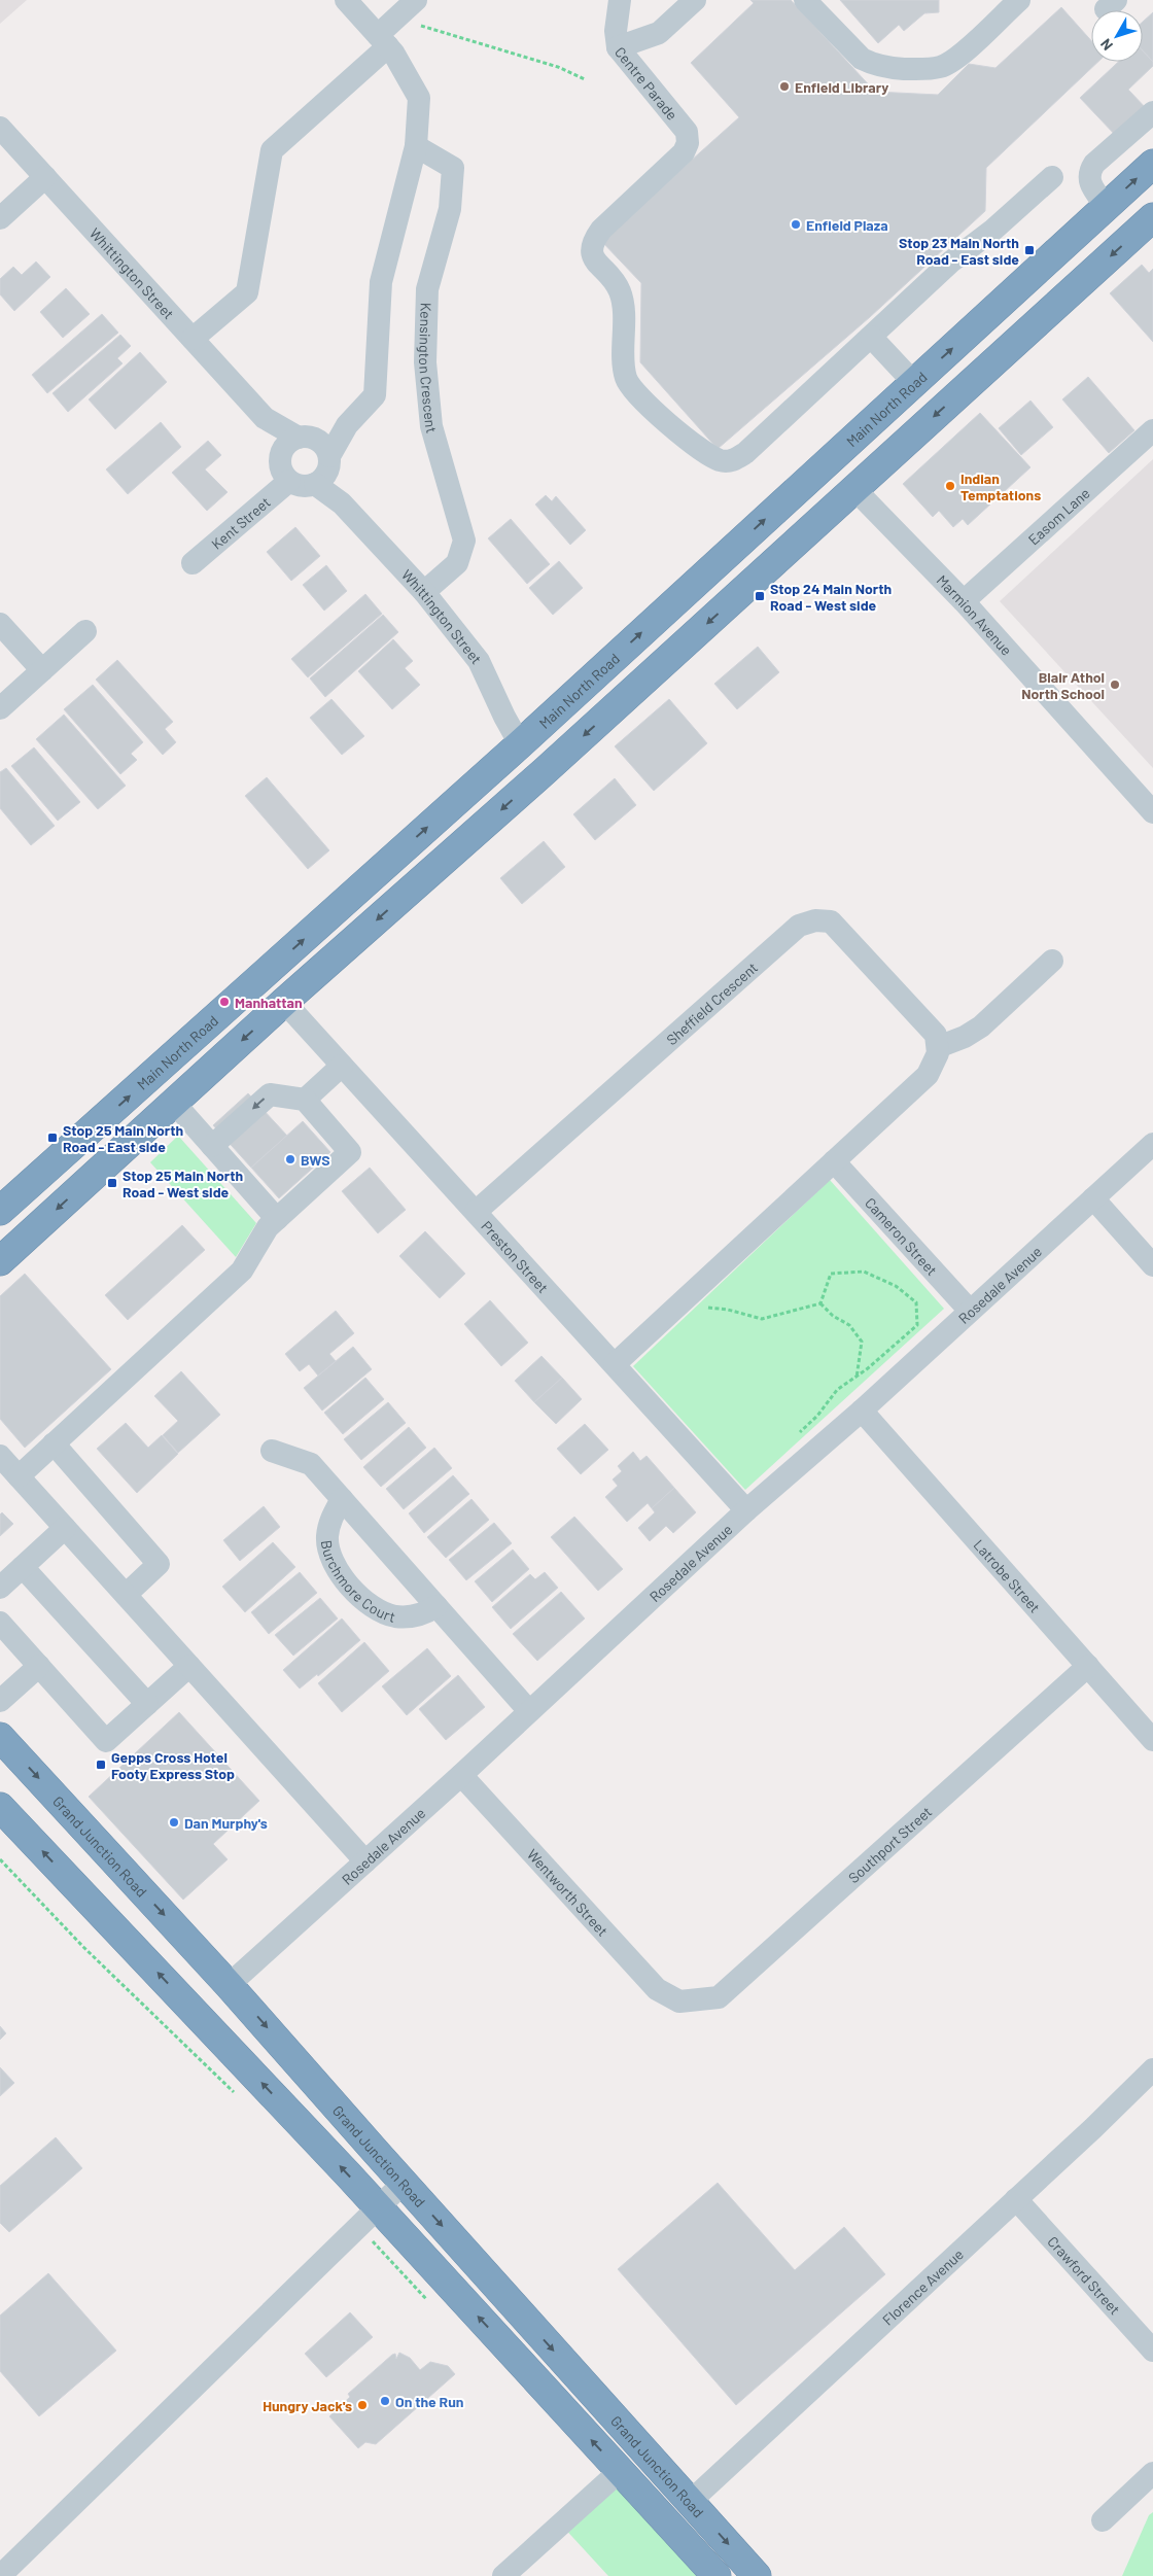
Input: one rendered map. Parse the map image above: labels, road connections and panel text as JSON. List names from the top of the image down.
{
  "streets": {
    "highway": ["Main North Road", "Grand Junction Road"],
    "street": [
      "Centre Parade",
      "Whittington Street",
      "Kensington Crescent",
      "Easom Lane",
      "Kent Street",
      "Marmion Avenue",
      "Sheffield Crescent",
      "Cameron Street",
      "Preston Street",
      "Rosedale Avenue",
      "Burchmore Court",
      "Latrobe Street",
      "Southport Street",
      "Wentworth Street",
      "Crawford Street",
      "Florence Avenue"
    ]
  },
  "crossings": [
    ["Whittington Street", "Kensington Crescent"],
    ["Whittington Street", "Main North Road"],
    ["Whittington Street", "Kent Street"],
    ["Easom Lane", "Marmion Avenue"],
    ["Sheffield Crescent", "Preston Street"],
    ["Cameron Street", "Rosedale Avenue"],
    ["Preston Street", "Rosedale Avenue"],
    ["Rosedale Avenue", "Latrobe Street"],
    ["Rosedale Avenue", "Grand Junction Road"],
    ["Rosedale Avenue", "Wentworth Street"],
    ["Latrobe Street", "Southport Street"],
    ["Grand Junction Road", "Florence Avenue"],
    ["Southport Street", "Wentworth Street"],
    ["Crawford Street", "Florence Avenue"]
  ],
  "places": {
    "other": [
      "Enfield Library",
      "Enfield Plaza",
      "Indian Temptations",
      "Blair Athol North School",
      "Manhattan",
      "BWS",
      "Dan Murphy's",
      "On the Run",
      "Hungry Jack's"
    ],
    "transit": [
      "Stop 23 Main North Road - East side",
      "Stop 24 Main North Road - West side",
      "Stop 25 Main North Road - East side",
      "Stop 25 Main North Road - West side",
      "Gepps Cross Hotel Footy Express Stop"
    ]
  },
  "north": "bottom left"
}
